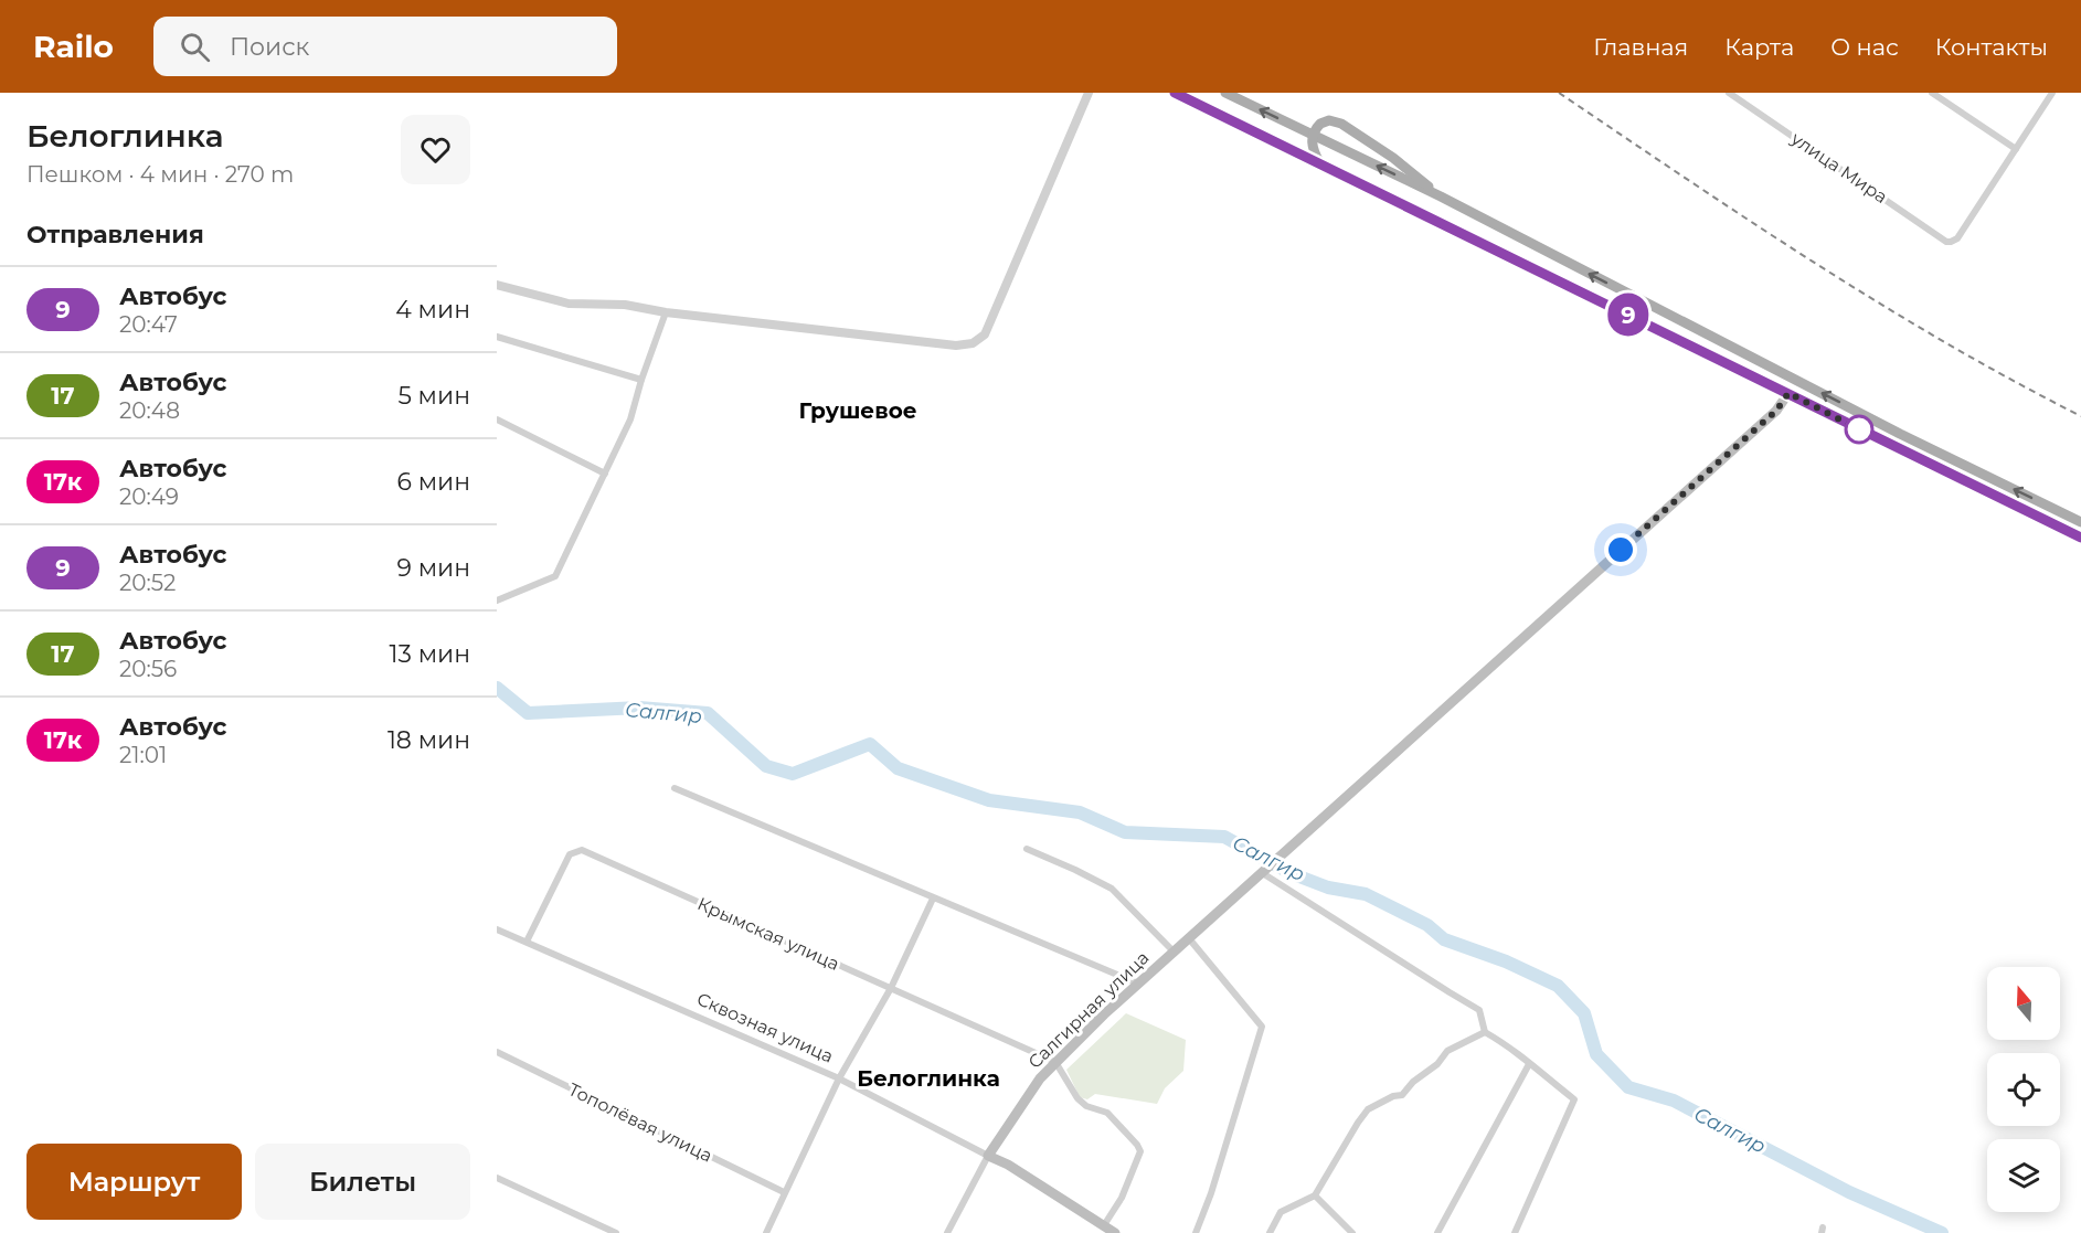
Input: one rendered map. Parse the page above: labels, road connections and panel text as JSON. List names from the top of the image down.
{
  "streets": {
    "main road": ["Салгирная улица", "Сквозная улица"],
    "street": ["улица Мира", "Крымская улица", "Тополёвая улица"]
  },
  "crossings": [
    ["Крымская улица", "Салгирная улица"],
    ["Крымская улица", "Сквозная улица"],
    ["Салгирная улица", "Сквозная улица"]
  ],
  "districts": ["Грушевое", "Белоглинка"],
  "water": ["Салгир"],
  "lines": ["bus line 9"],
  "north": "top",
  "page": {
    "header": "Railo",
    "search": "Поиск",
    "nav": [
      "Главная",
      "Карта",
      "О нас",
      "Контакты"
    ],
    "heading": [
      ["Белоглинка", "Пешком · 4 мин · 270 m"],
      "Отправления"
    ],
    "on_map": "9",
    "list": [
      {
        "mark": "9",
        "name": "Автобус",
        "note": "20:47",
        "value": "4 мин"
      },
      {
        "mark": "17",
        "name": "Автобус",
        "note": "20:48",
        "value": "5 мин"
      },
      {
        "mark": "17к",
        "name": "Автобус",
        "note": "20:49",
        "value": "6 мин"
      },
      {
        "mark": "9",
        "name": "Автобус",
        "note": "20:52",
        "value": "9 мин"
      },
      {
        "mark": "17",
        "name": "Автобус",
        "note": "20:56",
        "value": "13 мин"
      },
      {
        "mark": "17к",
        "name": "Автобус",
        "note": "21:01",
        "value": "18 мин"
      }
    ],
    "buttons": ["Маршрут", "Билеты"]
  }
}
